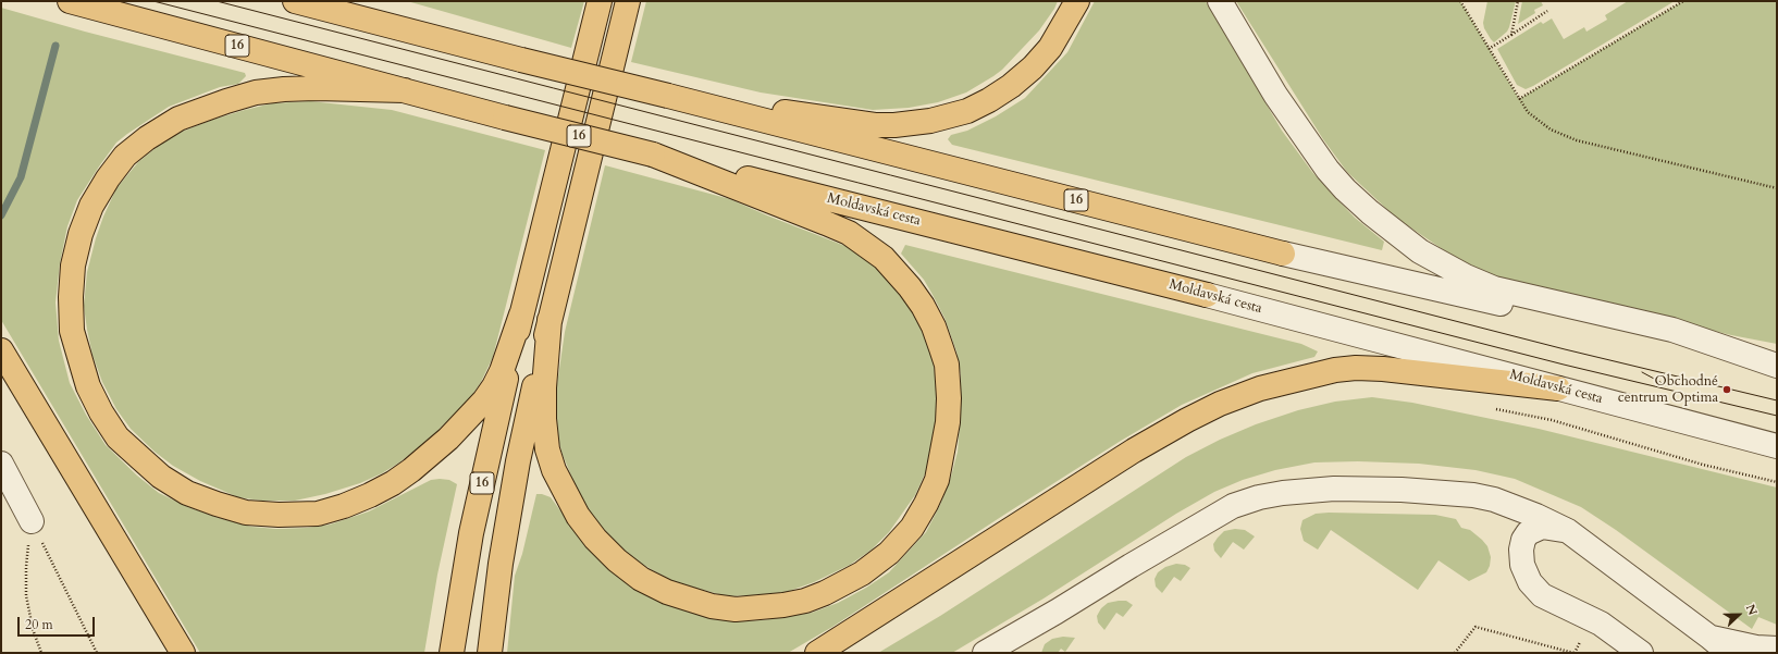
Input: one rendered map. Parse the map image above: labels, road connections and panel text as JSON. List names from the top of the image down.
{
  "streets": {
    "highway": ["16", "Moldavská cesta"]
  },
  "crossings": [
    ["16", "Moldavská cesta"]
  ],
  "places": ["Obchodné centrum Optima"],
  "scale_bar": "20 m",
  "north": "right"
}
